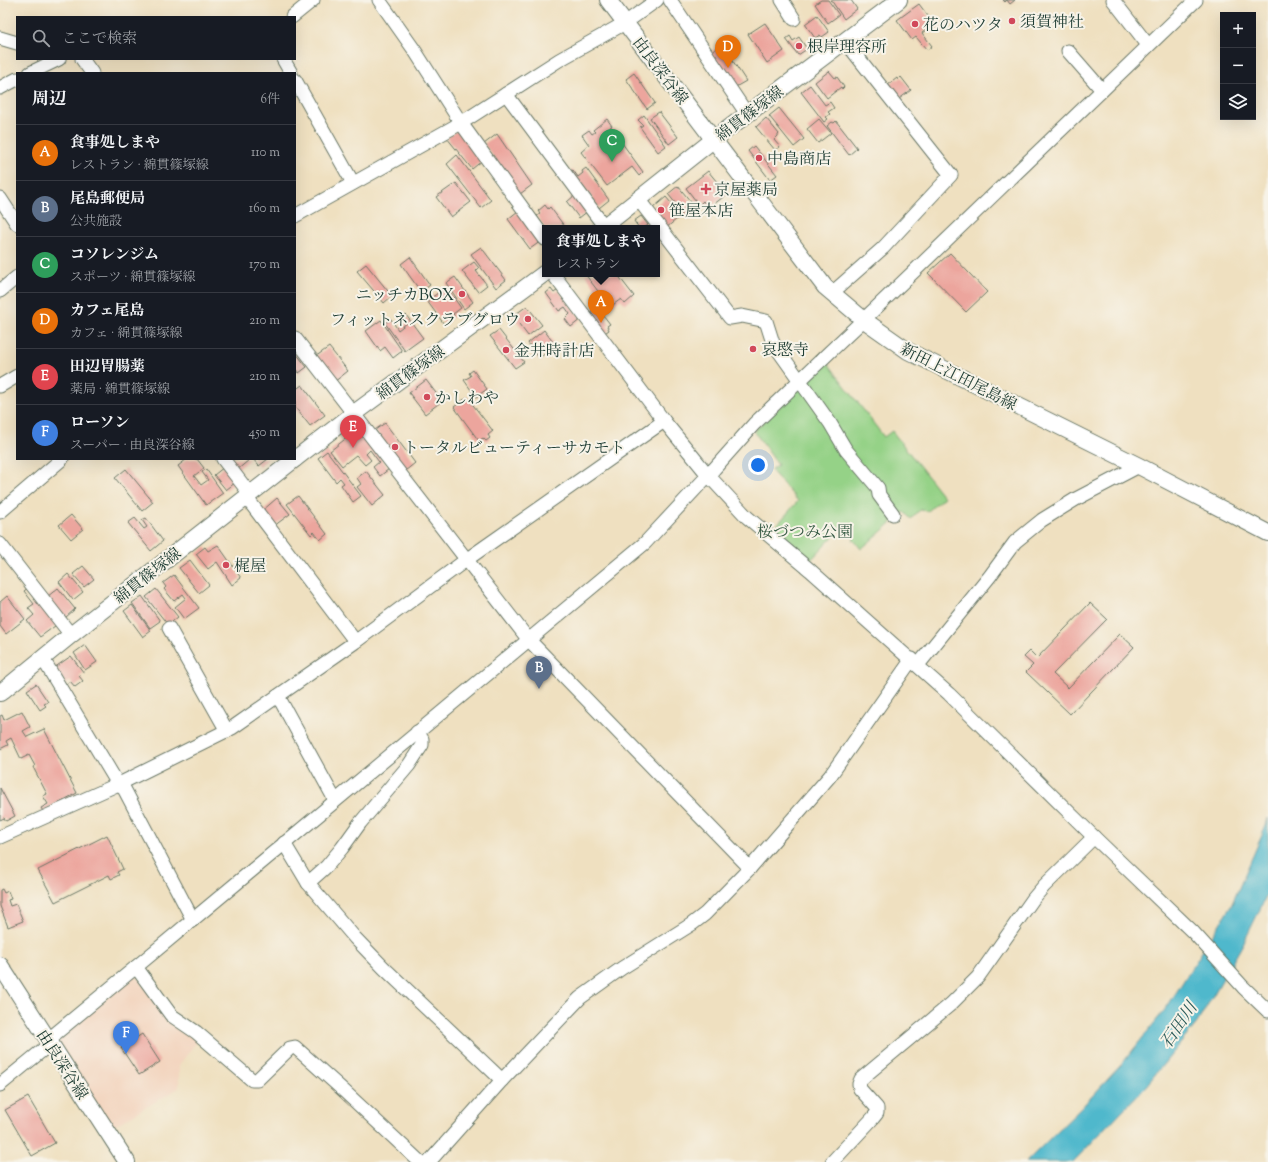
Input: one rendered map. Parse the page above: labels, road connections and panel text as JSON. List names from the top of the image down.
{
  "streets": {
    "main road": ["由良深谷線", "綿貫篠塚線", "新田上江田尾島線"]
  },
  "crossings": [
    ["由良深谷線", "綿貫篠塚線"],
    ["由良深谷線", "新田上江田尾島線"],
    ["綿貫篠塚線", "新田上江田尾島線"]
  ],
  "water": ["石田川"],
  "parks": ["桜づつみ公園"],
  "places": {
    "other": [
      "須賀神社",
      "花のハツタ",
      "根岸理容所",
      "中島商店",
      "笹屋本店",
      "ニッチカBOX",
      "フィットネスクラブグロウ",
      "哀愍寺",
      "金井時計店",
      "かしわや",
      "トータルビューティーサカモト",
      "梶屋"
    ],
    "health": ["京屋薬局"]
  },
  "page": {
    "map_buttons": ["+", "−"],
    "search": "ここで検索",
    "pins": [
      "D",
      "C",
      "A",
      "E",
      "B",
      "F"
    ],
    "heading": ["周辺", "6件"],
    "list": [
      {
        "mark": "A",
        "name": "食事処しまや",
        "note": "レストラン · 綿貫篠塚線",
        "value": "110 m"
      },
      {
        "mark": "B",
        "name": "尾島郵便局",
        "note": "公共施設",
        "value": "160 m"
      },
      {
        "mark": "C",
        "name": "コソレンジム",
        "note": "スポーツ · 綿貫篠塚線",
        "value": "170 m"
      },
      {
        "mark": "D",
        "name": "カフェ尾島",
        "note": "カフェ · 綿貫篠塚線",
        "value": "210 m"
      },
      {
        "mark": "E",
        "name": "田辺胃腸薬",
        "note": "薬局 · 綿貫篠塚線",
        "value": "210 m"
      },
      {
        "mark": "F",
        "name": "ローソン",
        "note": "スーパー · 由良深谷線",
        "value": "450 m"
      }
    ],
    "popup": ["食事処しまや", "レストラン"]
  }
}
